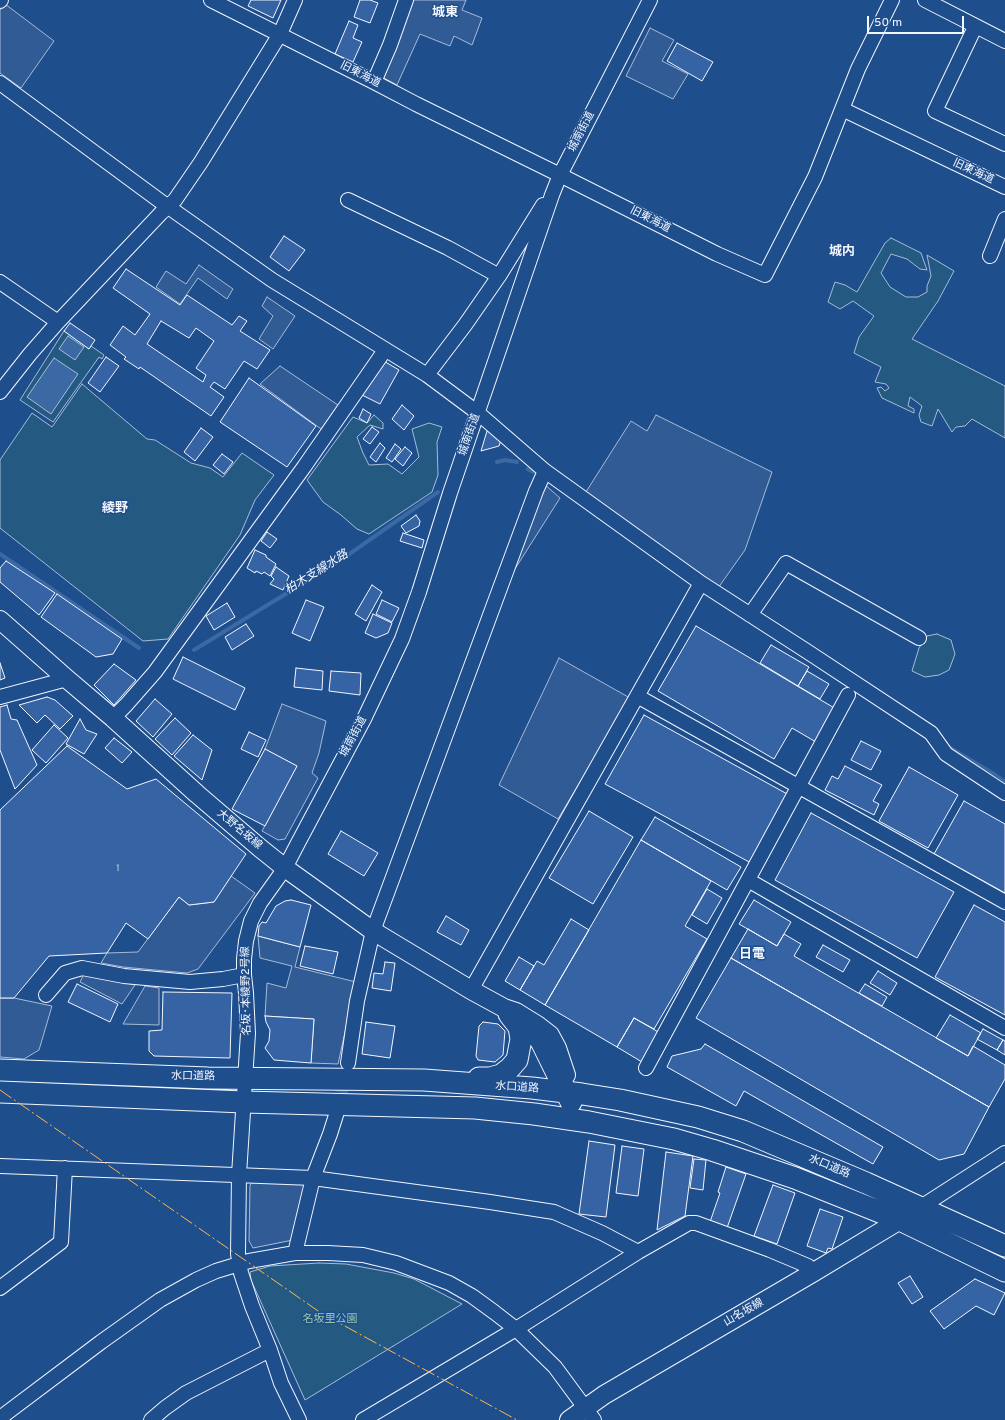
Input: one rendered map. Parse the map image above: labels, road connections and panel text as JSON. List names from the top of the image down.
{
  "streets": {
    "highway": ["水口道路"],
    "main road": ["大野名坂線", "山名坂線"],
    "street": ["旧東海道", "城南街道", "名坂･本綾野2号線"]
  },
  "crossings": [
    ["旧東海道", "城南街道"],
    ["城南街道", "大野名坂線"],
    ["城南街道", "名坂･本綾野2号線"],
    ["大野名坂線", "名坂･本綾野2号線"],
    ["名坂･本綾野2号線", "水口道路"],
    ["水口道路", "山名坂線"]
  ],
  "districts": [
    "城東",
    "城内",
    "綾野",
    "日電"
  ],
  "water": ["柏木支線水路"],
  "parks": ["名坂里公園"],
  "house_numbers": ["1"],
  "scale_bar": "50 m"
}
